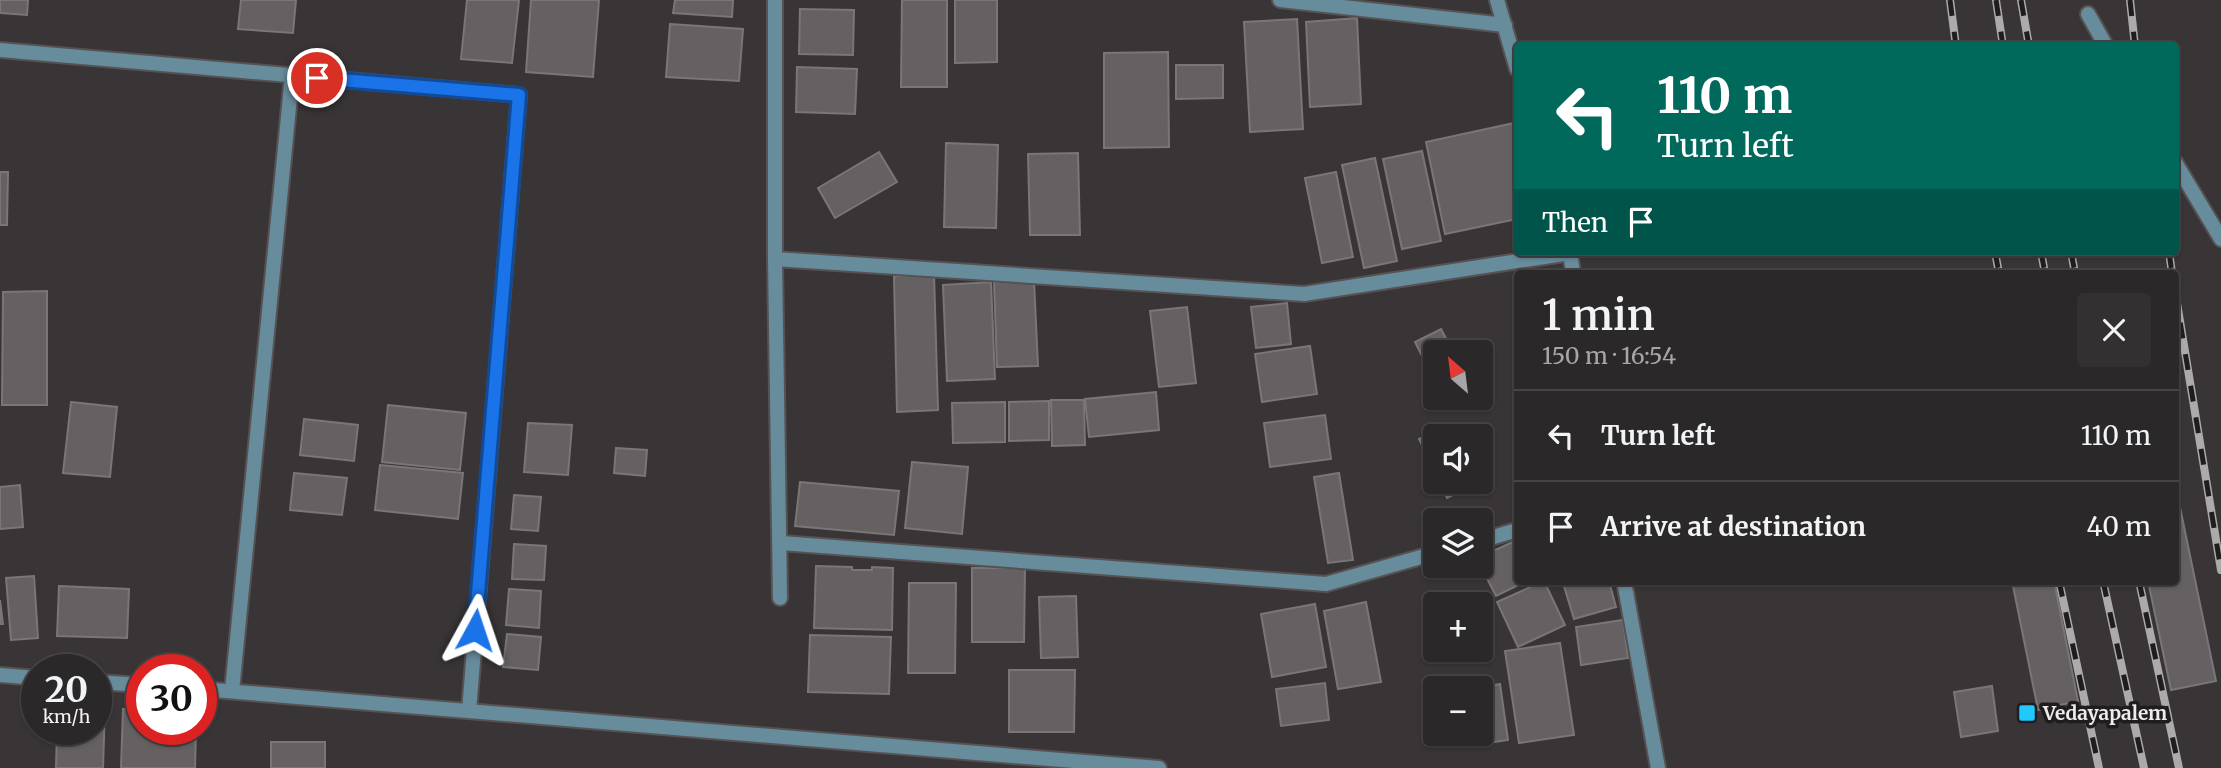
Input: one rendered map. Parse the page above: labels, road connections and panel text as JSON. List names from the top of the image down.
{
  "places": {
    "transit": ["Vedayapalem"]
  },
  "north": "top left",
  "page": {
    "turn": ["110 m", "Turn left"],
    "then": "Then",
    "heading": ["1 min", "150 m · 16:54"],
    "map_buttons": ["+", "−"],
    "list": [
      {
        "name": "Turn left",
        "value": "110 m"
      },
      {
        "name": "Arrive at destination",
        "value": "40 m"
      }
    ],
    "speed": "20 km/h",
    "limit": "30"
  }
}
